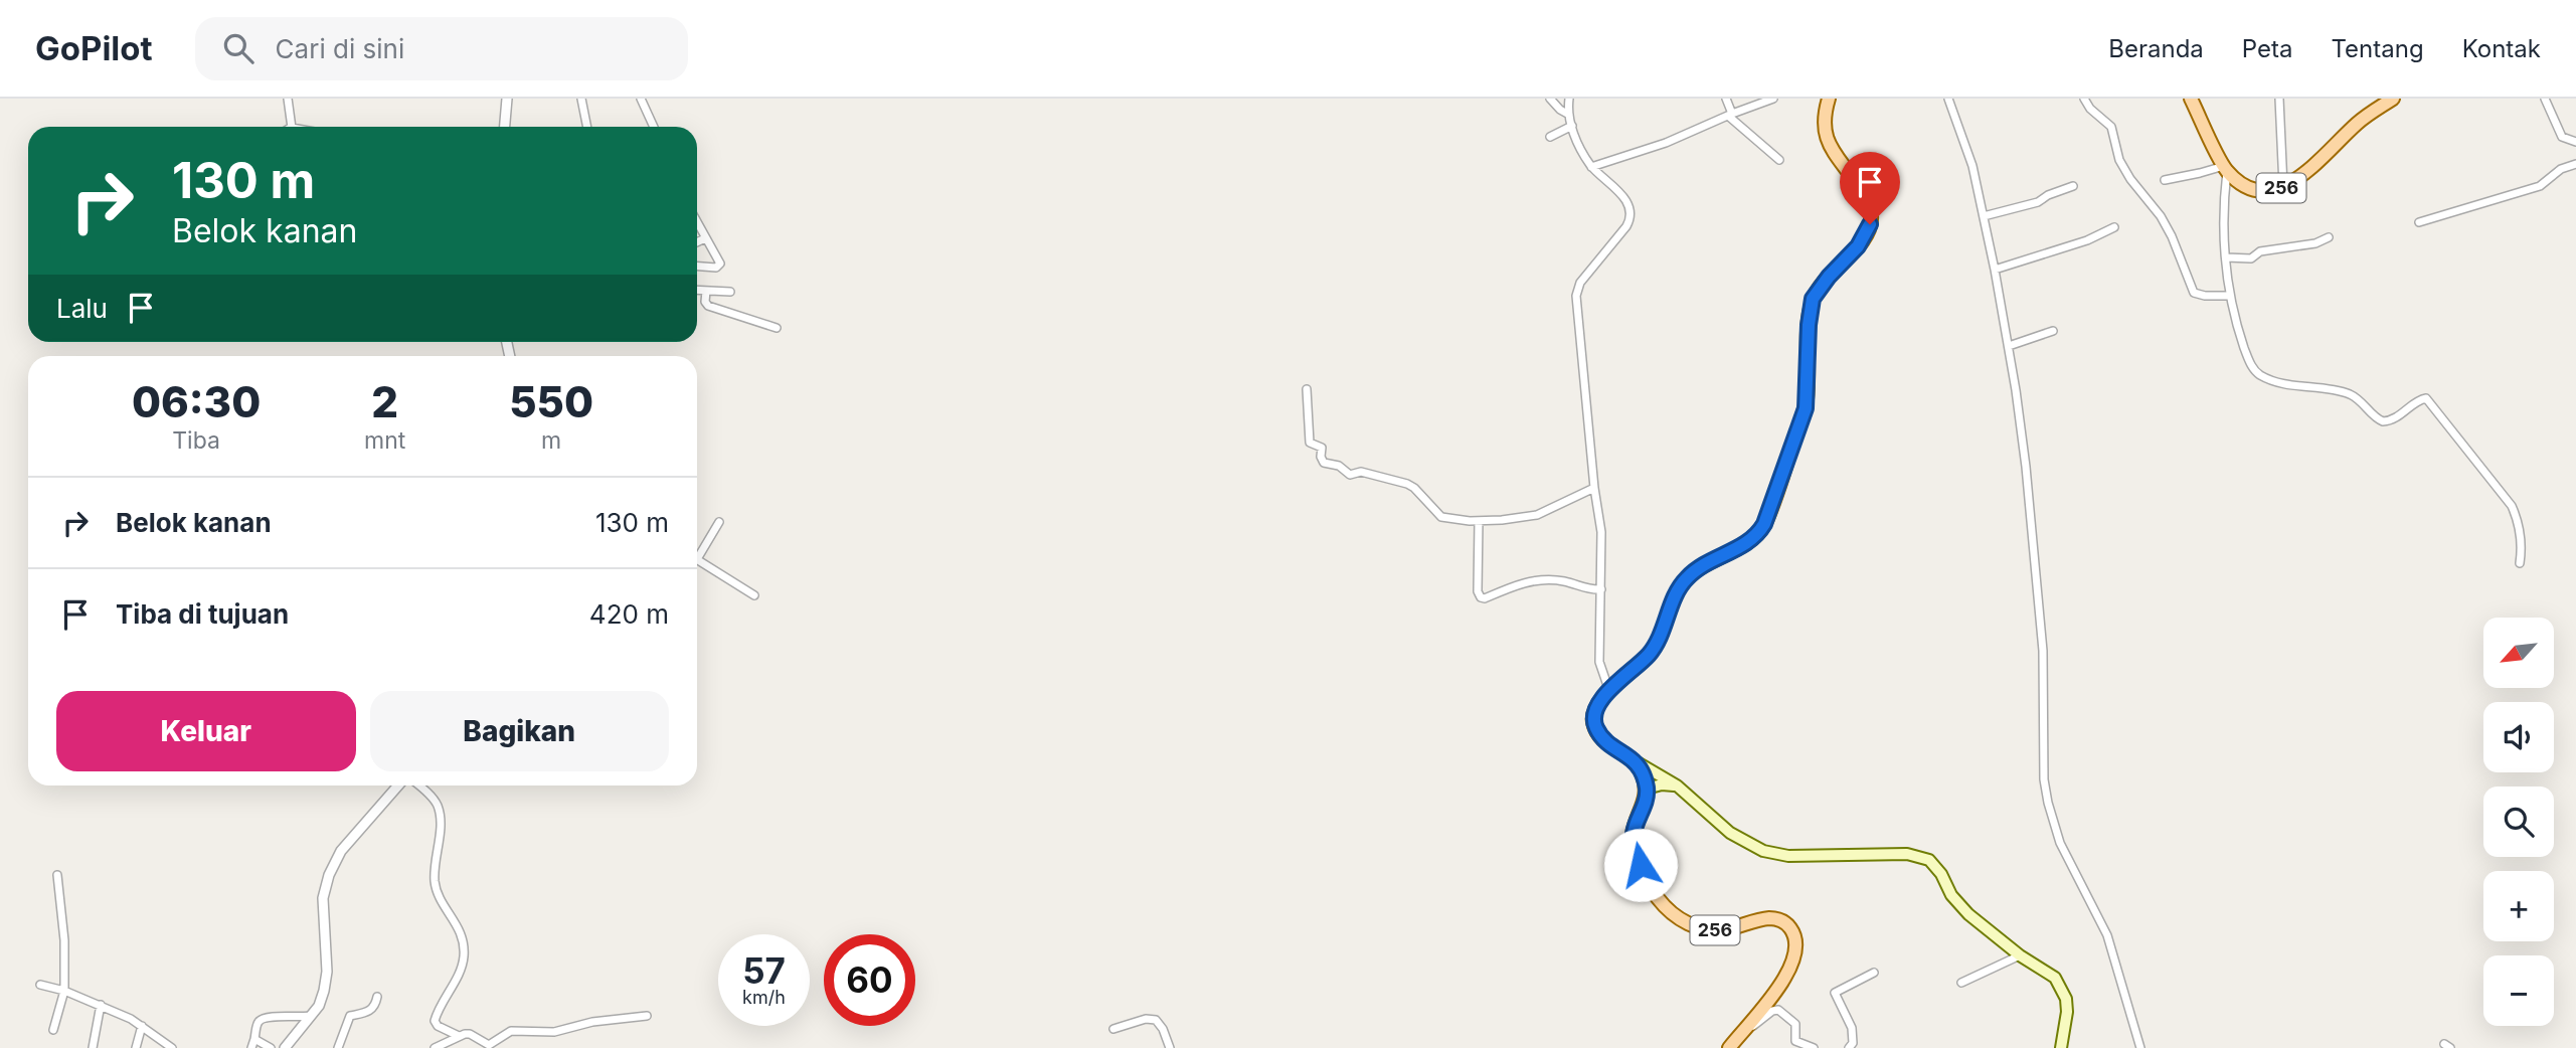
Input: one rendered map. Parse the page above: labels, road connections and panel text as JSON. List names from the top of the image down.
{
  "streets": {
    "main road": ["256"]
  },
  "north": "bottom left",
  "page": {
    "header": "GoPilot",
    "search": "Cari di sini",
    "nav": [
      "Beranda",
      "Peta",
      "Tentang",
      "Kontak"
    ],
    "turn": ["130 m", "Belok kanan"],
    "then": "Lalu",
    "eta": [
      "06:30",
      "Tiba",
      "2",
      "mnt",
      "550",
      "m"
    ],
    "list": [
      {
        "name": "Belok kanan",
        "value": "130 m"
      },
      {
        "name": "Tiba di tujuan",
        "value": "420 m"
      }
    ],
    "map_buttons": ["+", "−"],
    "buttons": ["Keluar", "Bagikan"],
    "speed": "57 km/h",
    "limit": "60"
  }
}
